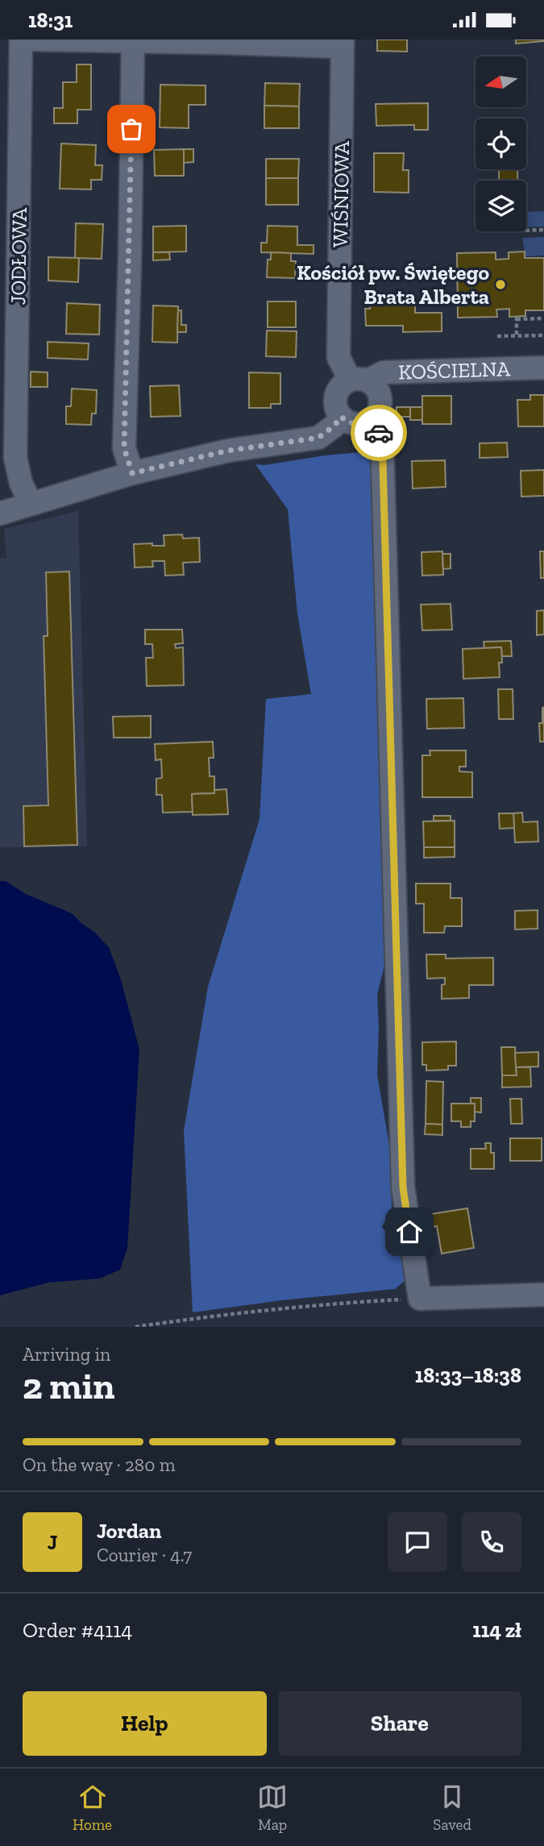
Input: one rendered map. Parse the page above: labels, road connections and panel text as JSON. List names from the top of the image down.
{
  "streets": {
    "street": ["WIŚNIOWA", "JODŁOWA", "KOŚCIELNA"]
  },
  "crossings": [
    ["WIŚNIOWA", "KOŚCIELNA"]
  ],
  "places": ["Kościół pw. Świętego Brata Alberta"],
  "north": "left",
  "page": {
    "status": "18:31",
    "heading": ["2 min", "Arriving in", "18:33–18:38"],
    "panel": [
      "Jordan",
      "Courier · 4.7",
      "Order #4114",
      "114 zł"
    ],
    "bar": "On the way · 280 m",
    "round": "J",
    "buttons": ["Help", "Share"],
    "tabs": ["Home", "Map", "Saved"]
  }
}
